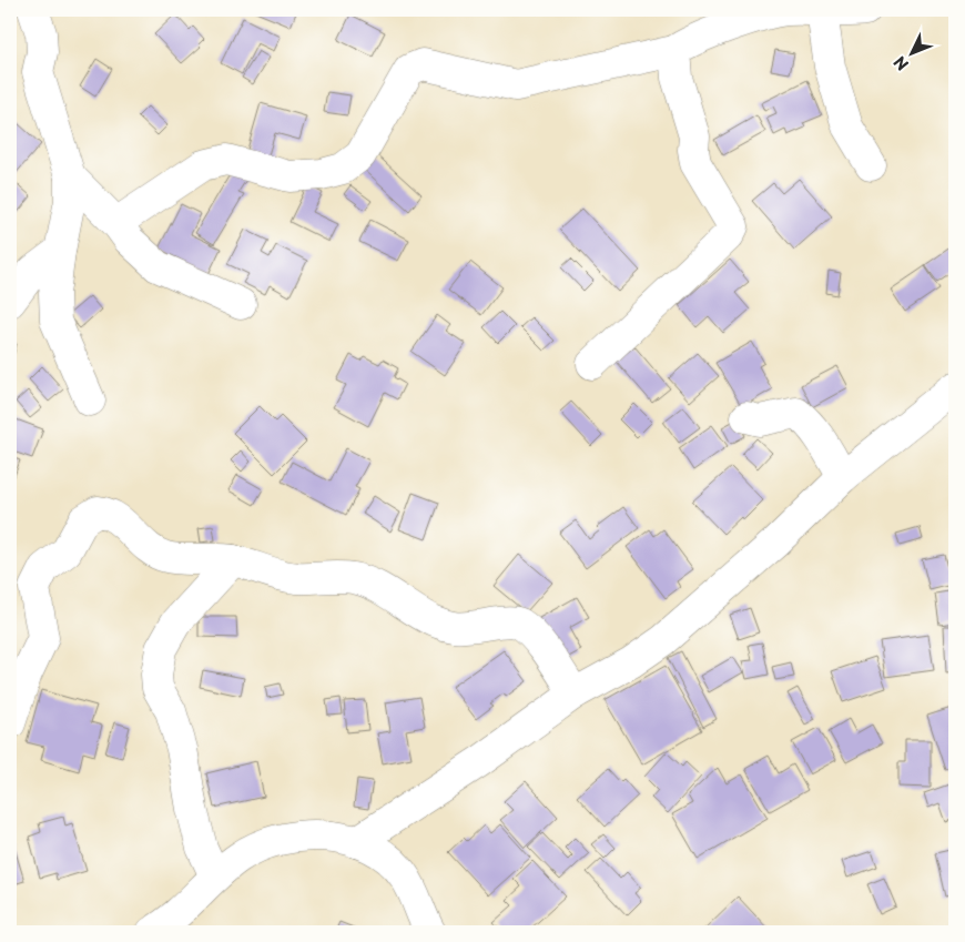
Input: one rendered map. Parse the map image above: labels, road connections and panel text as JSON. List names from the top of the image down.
{
  "north": "bottom left"
}
